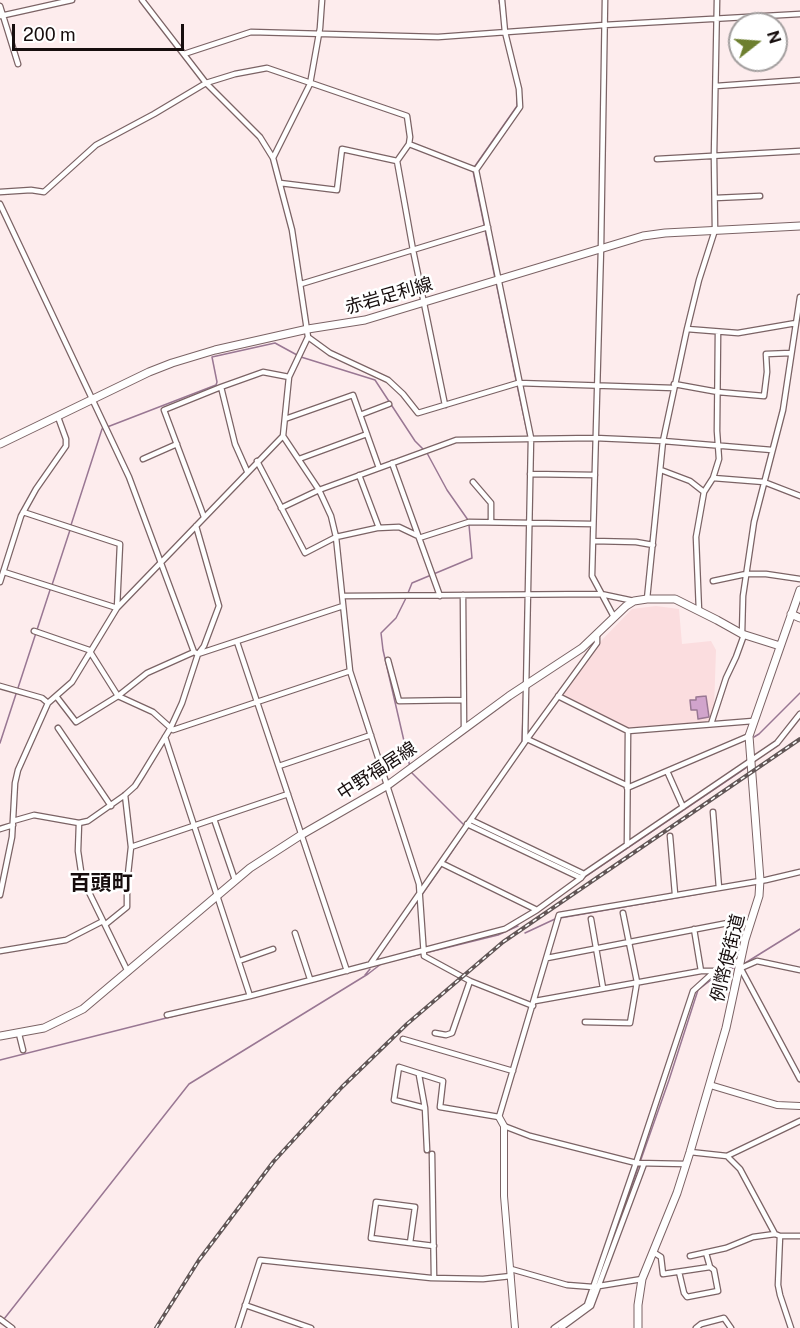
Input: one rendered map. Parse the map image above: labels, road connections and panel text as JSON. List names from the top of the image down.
{
  "streets": {
    "main road": ["赤岩足利線", "中野福居線", "例幣使街道"]
  },
  "crossings": [
    ["中野福居線", "例幣使街道"]
  ],
  "districts": ["百頭町"],
  "scale_bar": "200 m",
  "north": "right"
}
